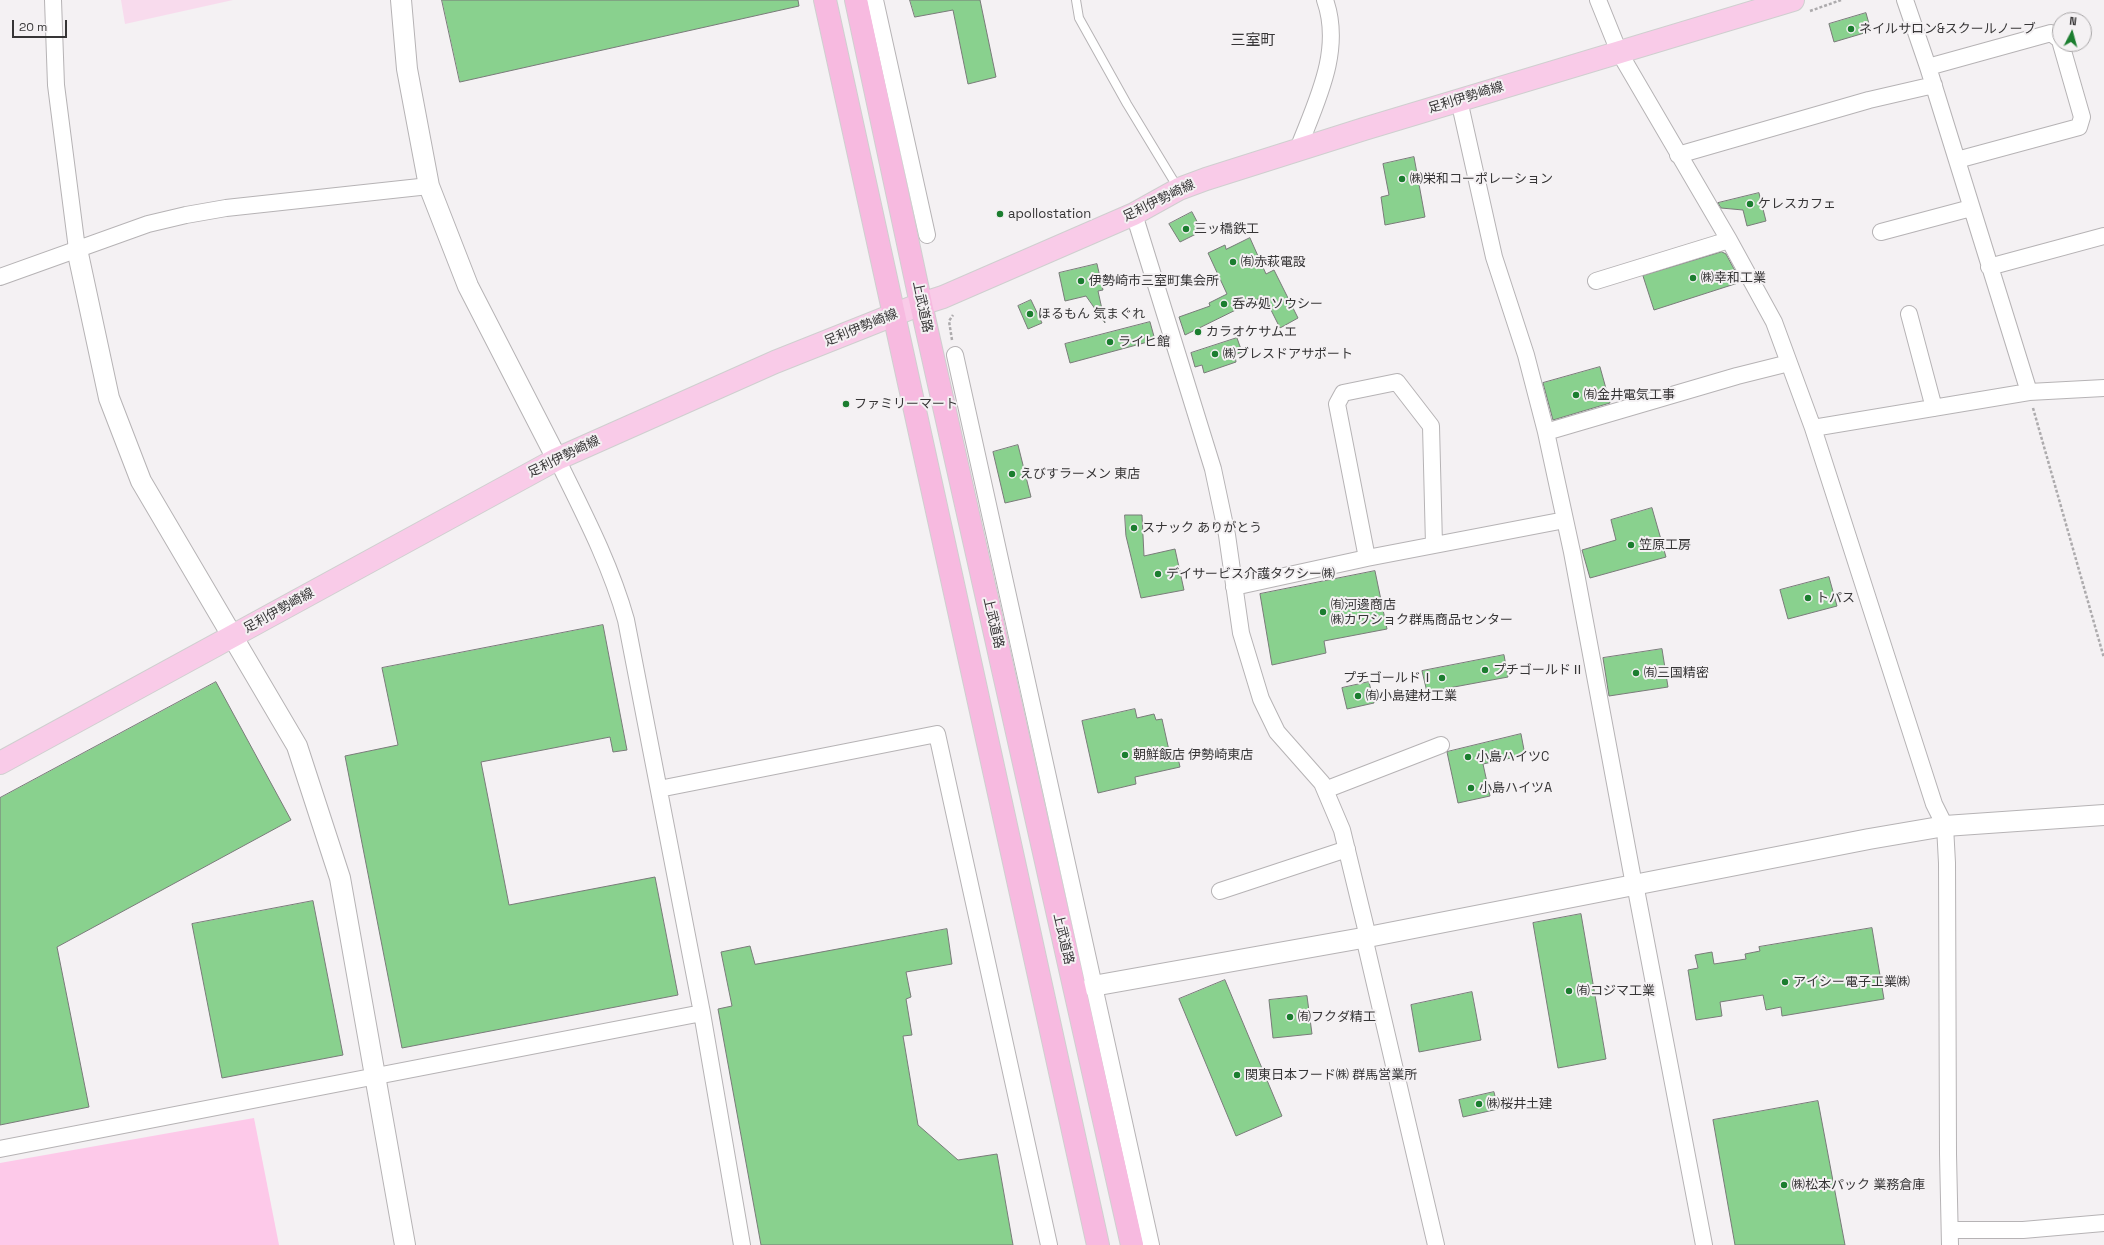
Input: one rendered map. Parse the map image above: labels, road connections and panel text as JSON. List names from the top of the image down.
{
  "streets": {
    "highway": ["上武道路"],
    "main road": ["足利伊勢崎線"]
  },
  "crossings": [
    ["足利伊勢崎線", "上武道路"]
  ],
  "districts": ["三室町"],
  "places": [
    "ネイルサロン&スクールノーブ",
    "㈱栄和コーポレーション",
    "ケレスカフェ",
    "apollostation",
    "三ッ橋鉄工",
    "㈲赤萩電設",
    "㈱幸和工業",
    "伊勢崎市三室町集会所",
    "呑み処ソウシー",
    "ほるもん 気まぐれ",
    "カラオケサムエ",
    "ライヒ館",
    "㈱ブレスドアサポート",
    "㈲金井電気工事",
    "ファミリーマート",
    "えびすラーメン 東店",
    "スナック ありがとう",
    "笠原工房",
    "デイサービス介護タクシー㈱",
    "トパス",
    "㈲河邊商店 ㈱カワショク群馬商品センター",
    "プチゴールドⅡ",
    "㈲三国精密",
    "プチゴールドⅠ",
    "㈲小島建材工業",
    "朝鮮飯店 伊勢崎東店",
    "小島ハイツC",
    "小島ハイツA",
    "アイシー電子工業㈱",
    "㈲コジマ工業",
    "㈲フクダ精工",
    "関東日本フード㈱ 群馬営業所",
    "㈱桜井土建",
    "㈱松本パック 業務倉庫"
  ],
  "scale_bar": "20 m",
  "north": "top"
}
